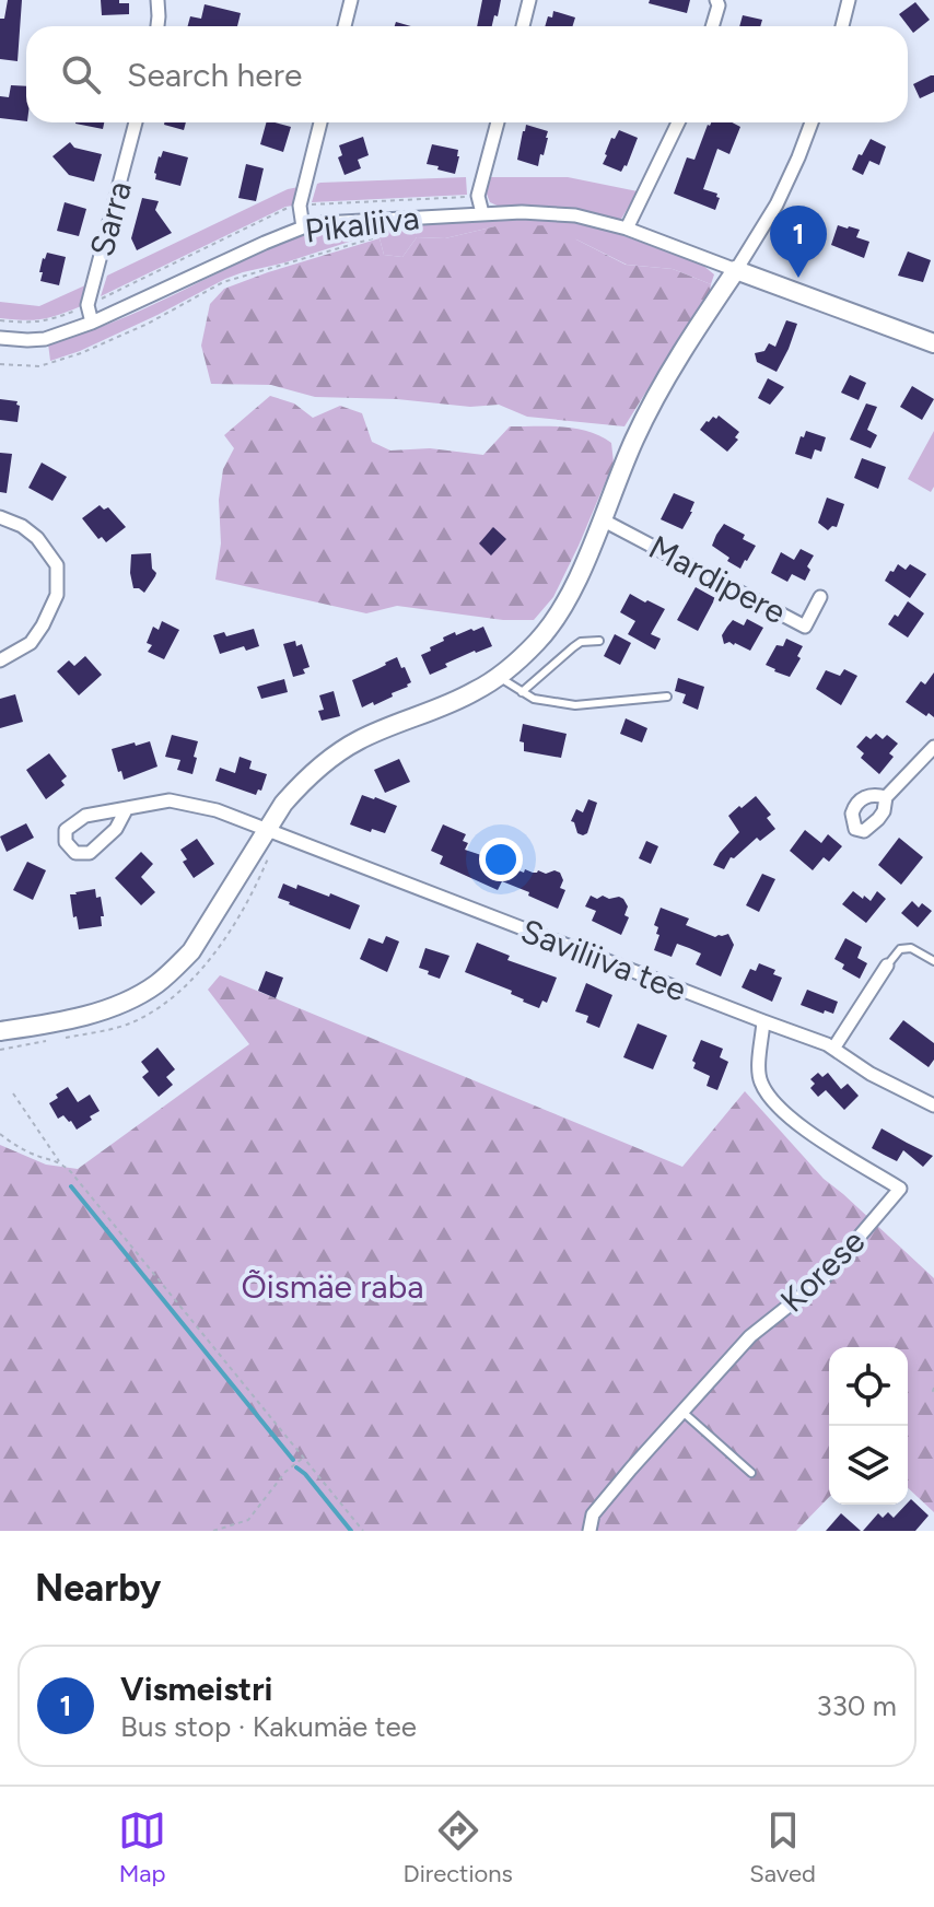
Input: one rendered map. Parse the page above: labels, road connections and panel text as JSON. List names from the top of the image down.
{
  "streets": {
    "street": [
      "Sarra",
      "Pikaliiva",
      "Mardipere",
      "Saviliiva tee",
      "Korese"
    ]
  },
  "crossings": [
    ["Sarra", "Pikaliiva"],
    ["Saviliiva tee", "Korese"]
  ],
  "parks": ["Õismäe raba"],
  "page": {
    "search": "Search here",
    "pins": "1",
    "heading": "Nearby",
    "list": [
      {
        "mark": "1",
        "name": "Vismeistri",
        "note": "Bus stop · Kakumäe tee",
        "value": "330 m"
      }
    ],
    "nav": ["Map", "Directions", "Saved"]
  }
}
